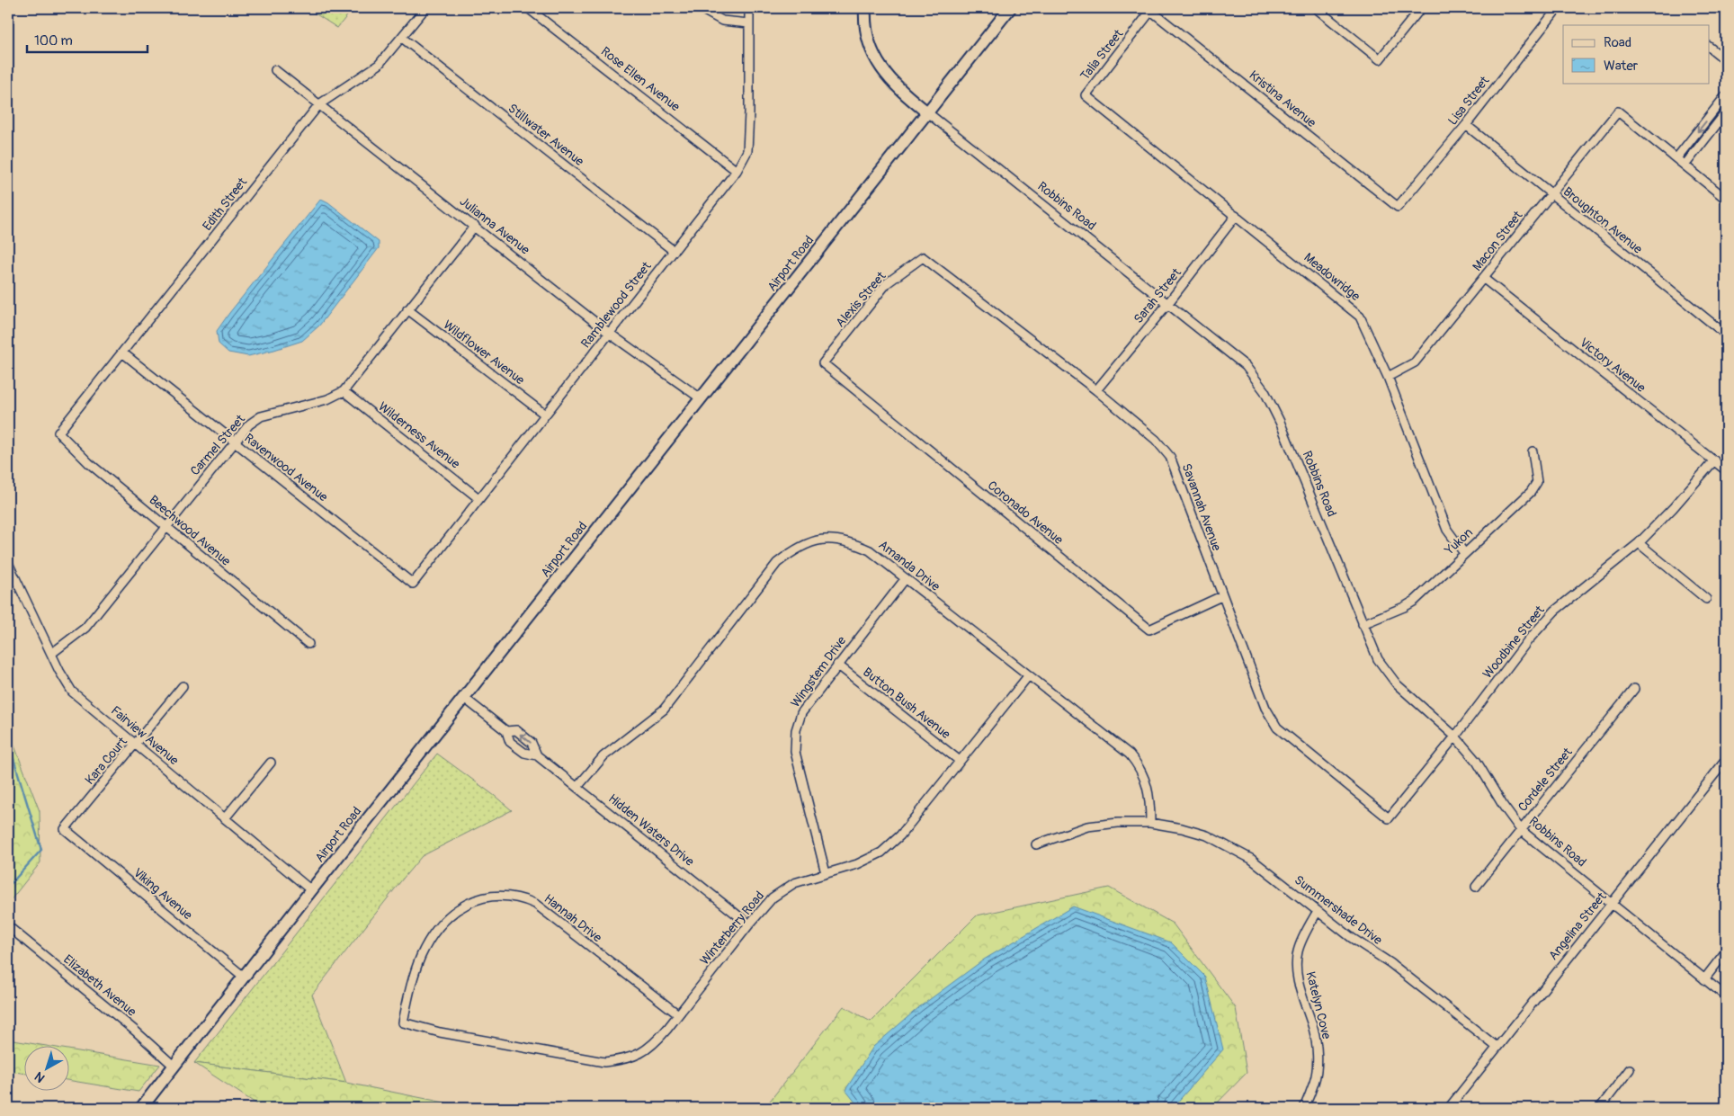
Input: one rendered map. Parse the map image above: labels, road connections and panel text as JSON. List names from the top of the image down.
{
  "streets": {
    "main road": ["Robbins Road", "Airport Road"],
    "street": [
      "Talia Street",
      "Rose Ellen Avenue",
      "Kristina Avenue",
      "Lisa Street",
      "Stillwater Avenue",
      "Edith Street",
      "Broughton Avenue",
      "Julianna Avenue",
      "Macon Street",
      "Meadowridge",
      "Sarah Street",
      "Alexis Street",
      "Ramblewood Street",
      "Wildflower Avenue",
      "Victory Avenue",
      "Wilderness Avenue",
      "Carmel Street",
      "Ravenwood Avenue",
      "Savannah Avenue",
      "Coronado Avenue",
      "Beechwood Avenue",
      "Yukon",
      "Amanda Drive",
      "Woodbine Street",
      "Wingstem Drive",
      "Button Bush Avenue",
      "Fairview Avenue",
      "Kara Court",
      "Cordele Street",
      "Hidden Waters Drive",
      "Viking Avenue",
      "Summershade Drive",
      "Hannah Drive",
      "Angelina Street",
      "Winterberry Road",
      "Elizabeth Avenue",
      "Katelyn Cove"
    ]
  },
  "crossings": [
    ["Talia Street", "Kristina Avenue"],
    ["Talia Street", "Meadowridge"],
    ["Rose Ellen Avenue", "Ramblewood Street"],
    ["Kristina Avenue", "Lisa Street"],
    ["Lisa Street", "Broughton Avenue"],
    ["Stillwater Avenue", "Edith Street"],
    ["Stillwater Avenue", "Ramblewood Street"],
    ["Edith Street", "Julianna Avenue"],
    ["Edith Street", "Ravenwood Avenue"],
    ["Edith Street", "Beechwood Avenue"],
    ["Robbins Road", "Airport Road"],
    ["Robbins Road", "Sarah Street"],
    ["Robbins Road", "Yukon"],
    ["Robbins Road", "Woodbine Street"],
    ["Robbins Road", "Cordele Street"],
    ["Robbins Road", "Angelina Street"],
    ["Broughton Avenue", "Macon Street"],
    ["Julianna Avenue", "Airport Road"],
    ["Julianna Avenue", "Ramblewood Street"],
    ["Julianna Avenue", "Carmel Street"],
    ["Macon Street", "Meadowridge"],
    ["Macon Street", "Victory Avenue"],
    ["Airport Road", "Fairview Avenue"],
    ["Airport Road", "Hidden Waters Drive"],
    ["Airport Road", "Viking Avenue"],
    ["Airport Road", "Elizabeth Avenue"],
    ["Meadowridge", "Sarah Street"],
    ["Meadowridge", "Yukon"],
    ["Sarah Street", "Savannah Avenue"],
    ["Alexis Street", "Savannah Avenue"],
    ["Alexis Street", "Coronado Avenue"],
    ["Ramblewood Street", "Wildflower Avenue"],
    ["Ramblewood Street", "Wilderness Avenue"],
    ["Ramblewood Street", "Ravenwood Avenue"],
    ["Wildflower Avenue", "Carmel Street"],
    ["Victory Avenue", "Woodbine Street"],
    ["Wilderness Avenue", "Carmel Street"],
    ["Carmel Street", "Ravenwood Avenue"],
    ["Carmel Street", "Beechwood Avenue"],
    ["Carmel Street", "Fairview Avenue"],
    ["Savannah Avenue", "Coronado Avenue"],
    ["Savannah Avenue", "Woodbine Street"],
    ["Amanda Drive", "Wingstem Drive"],
    ["Amanda Drive", "Hidden Waters Drive"],
    ["Amanda Drive", "Summershade Drive"],
    ["Amanda Drive", "Winterberry Road"],
    ["Wingstem Drive", "Button Bush Avenue"],
    ["Wingstem Drive", "Winterberry Road"],
    ["Button Bush Avenue", "Winterberry Road"],
    ["Fairview Avenue", "Kara Court"],
    ["Kara Court", "Viking Avenue"],
    ["Hidden Waters Drive", "Winterberry Road"],
    ["Summershade Drive", "Angelina Street"],
    ["Summershade Drive", "Katelyn Cove"],
    ["Hannah Drive", "Winterberry Road"]
  ],
  "legend": ["Road", "Water"],
  "scale_bar": "100 m",
  "north": "bottom left"
}
